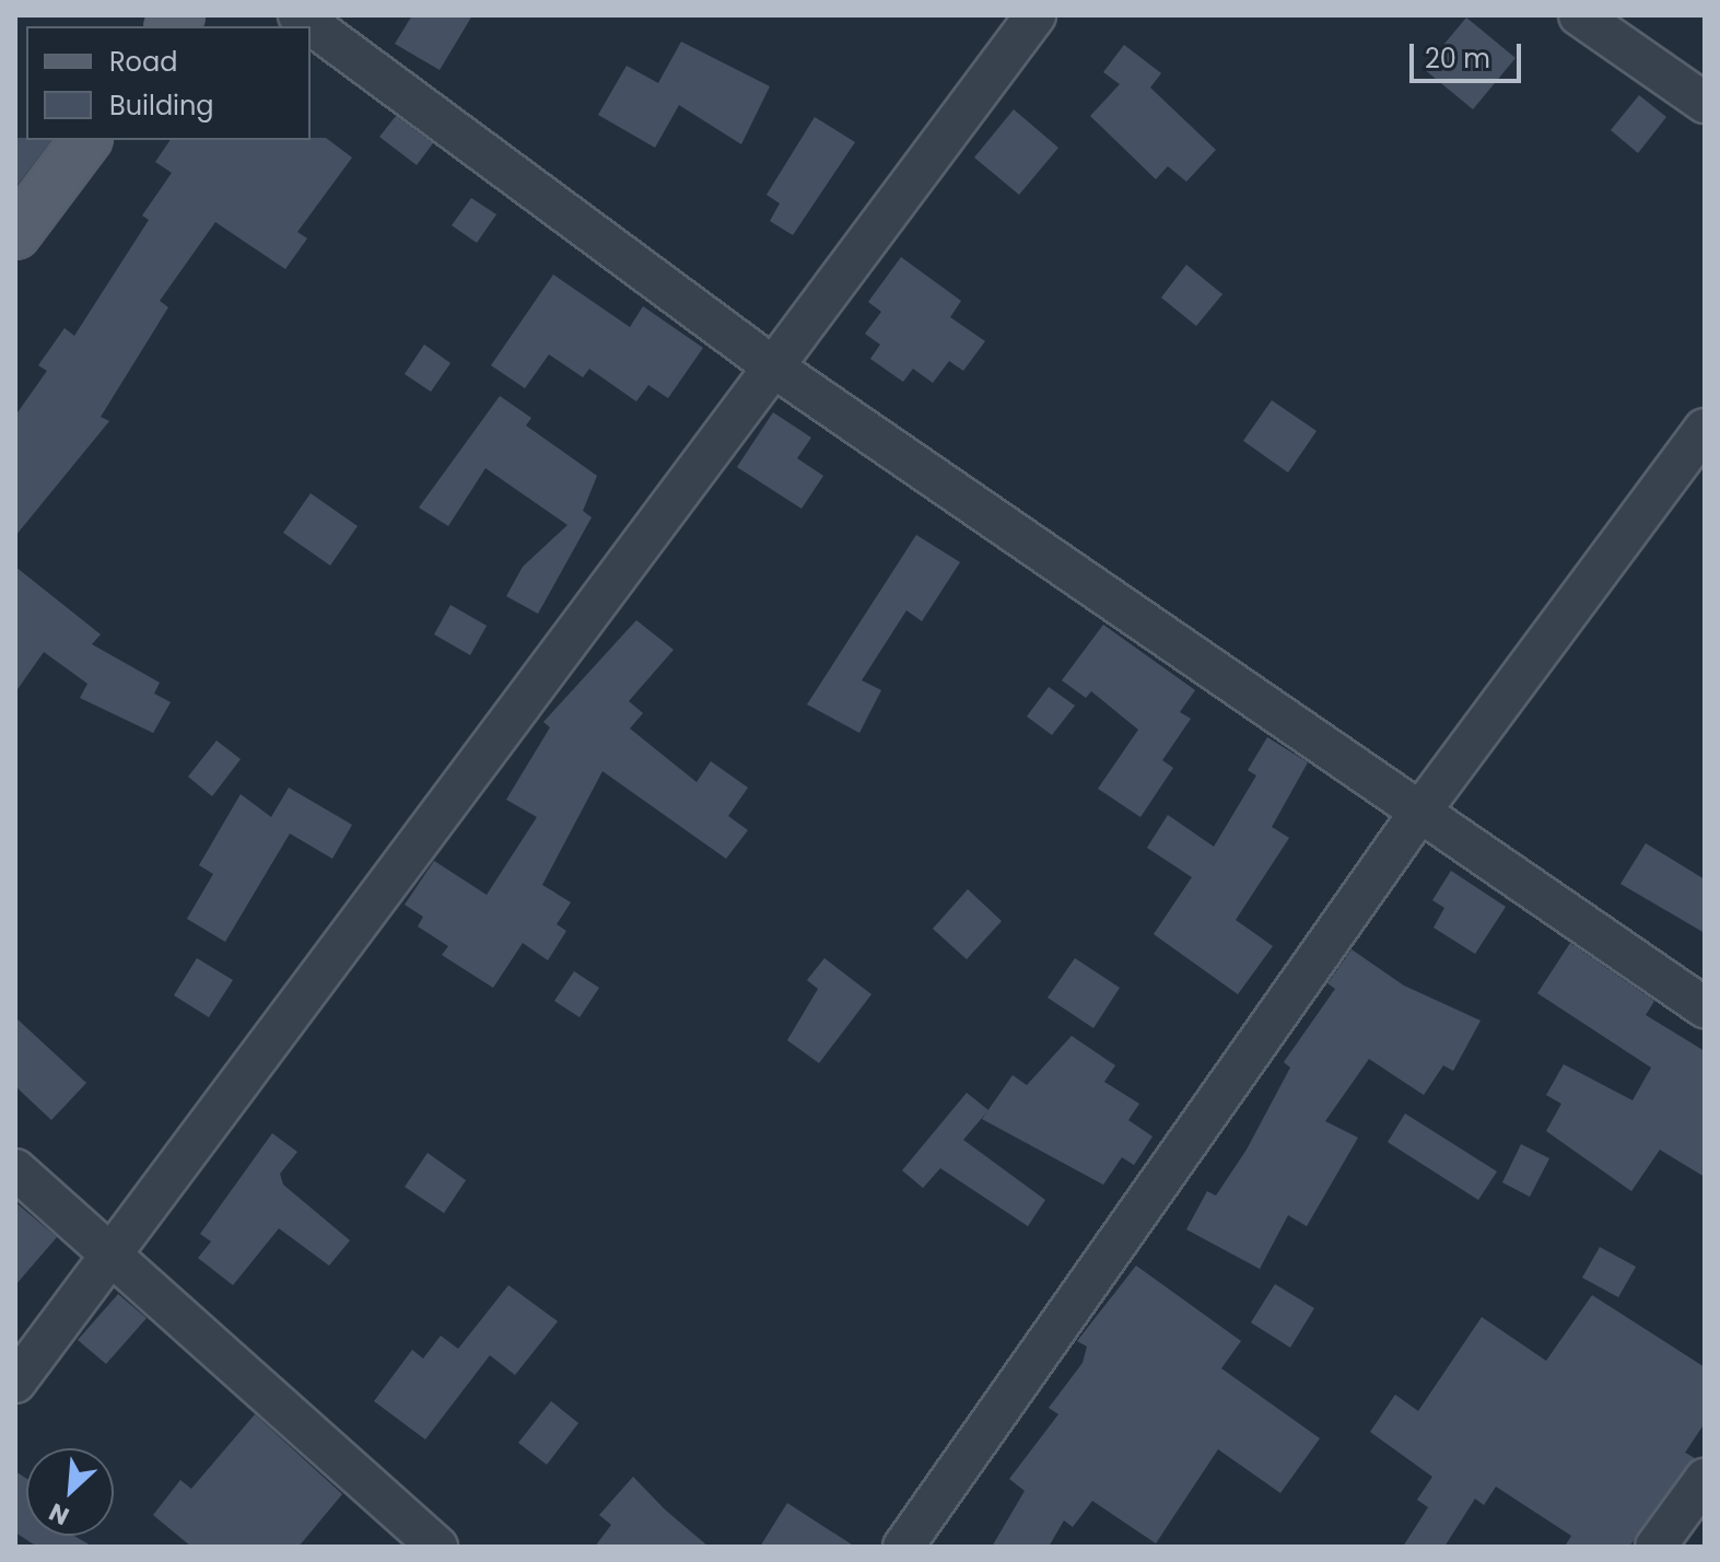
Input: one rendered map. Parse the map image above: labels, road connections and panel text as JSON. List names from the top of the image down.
{
  "legend": ["Road", "Building"],
  "scale_bar": "20 m",
  "north": "bottom left"
}
